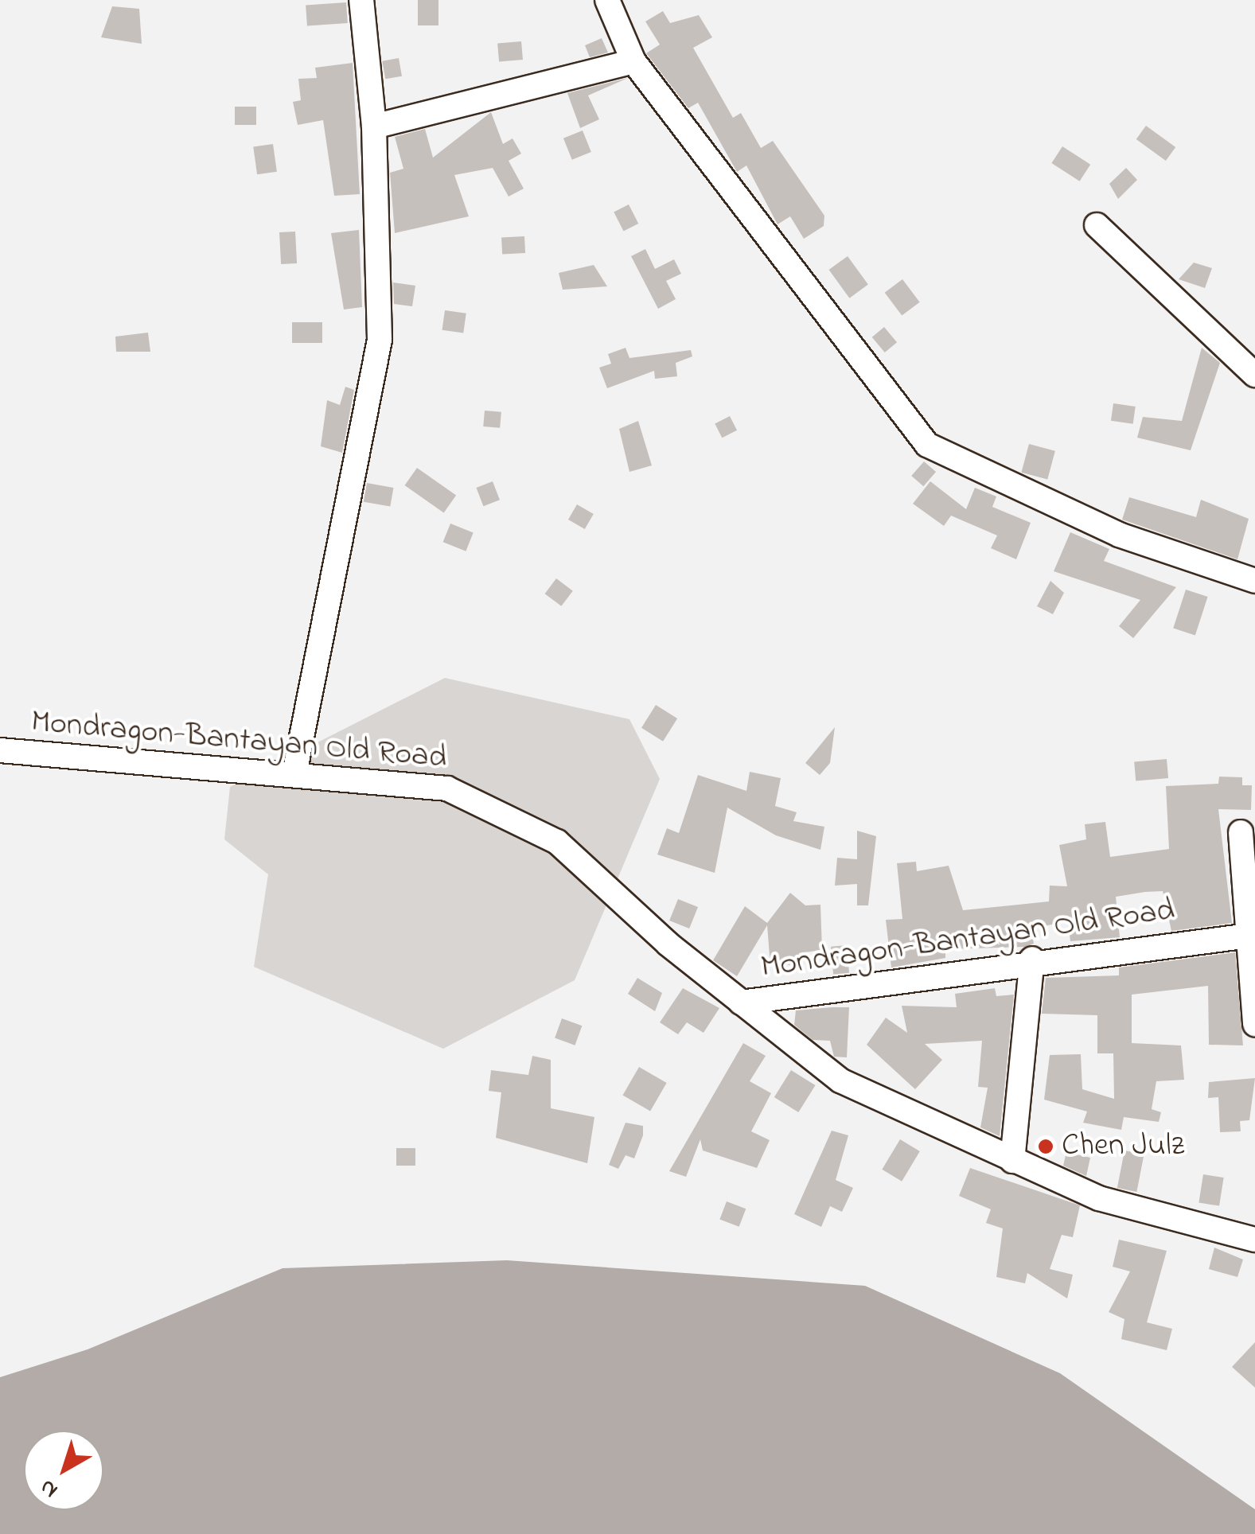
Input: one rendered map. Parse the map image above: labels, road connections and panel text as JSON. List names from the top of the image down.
{
  "streets": {
    "street": ["Mondragon-Bantayan Old Road"]
  },
  "places": ["Chen Julz"],
  "north": "bottom left"
}
